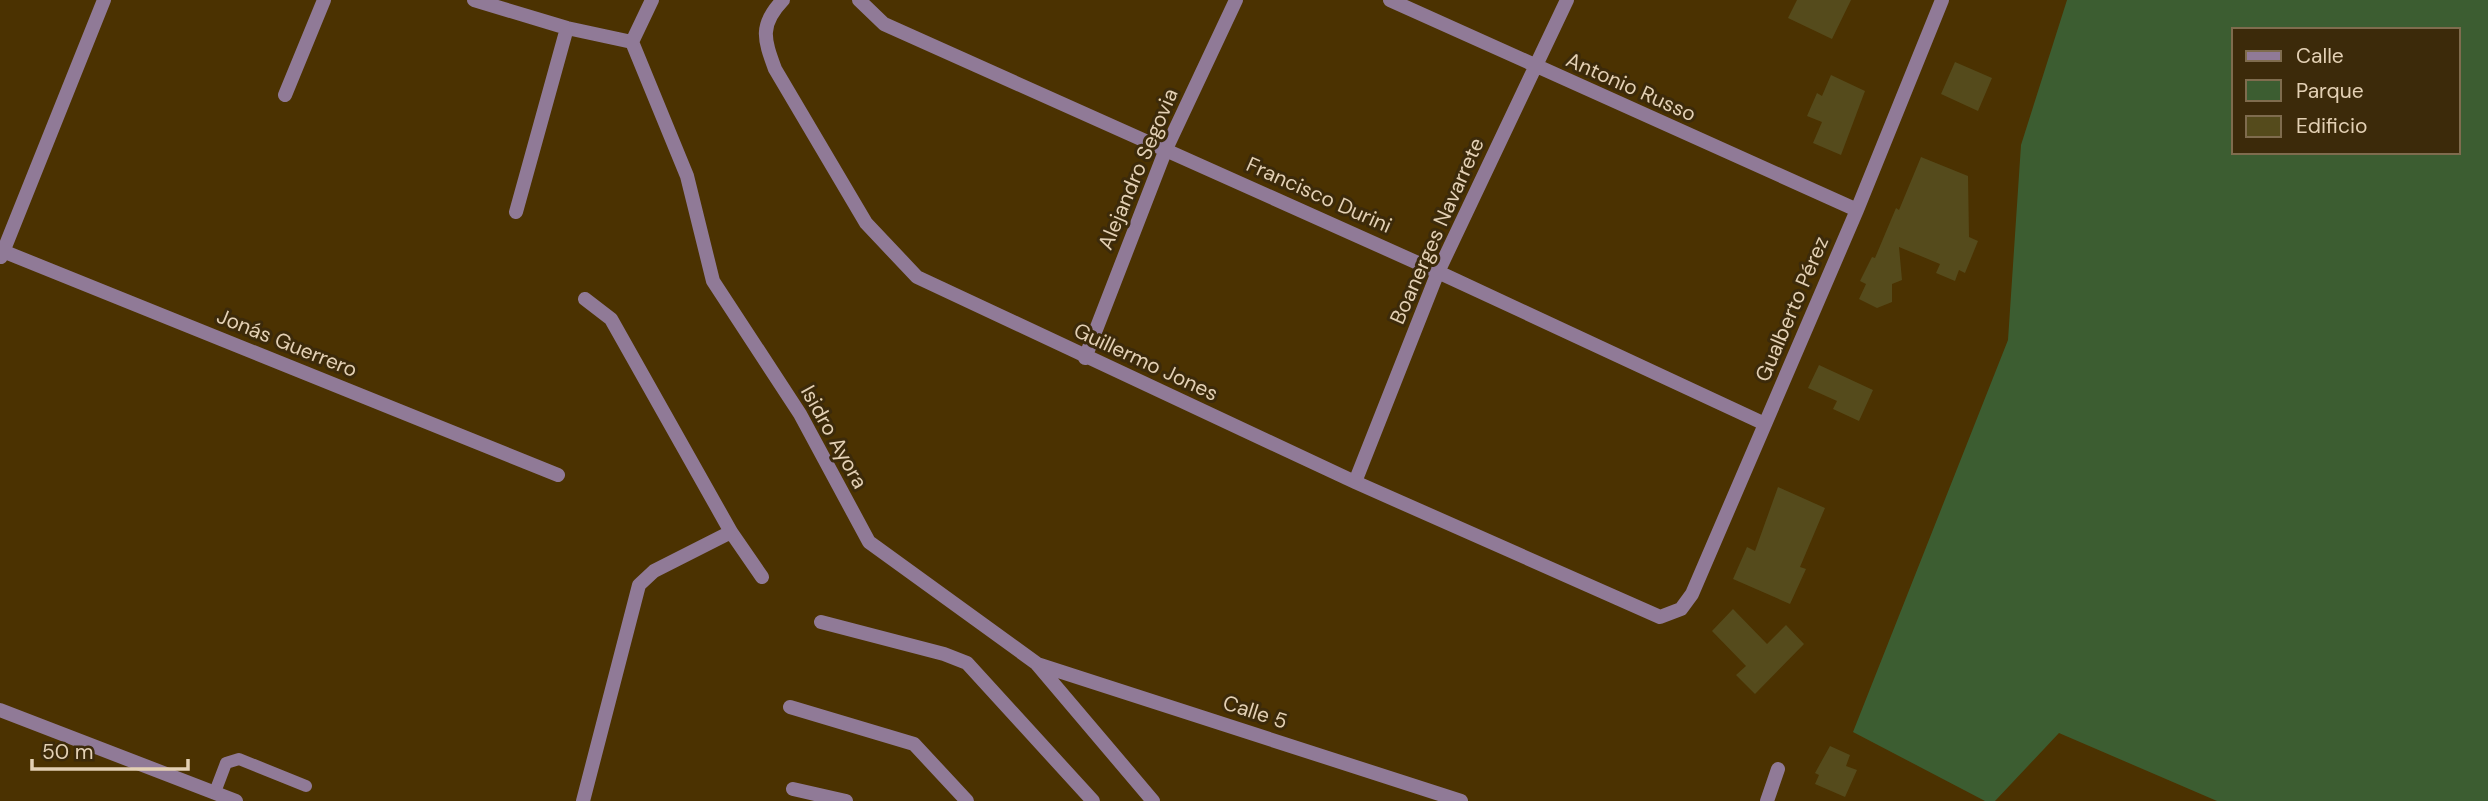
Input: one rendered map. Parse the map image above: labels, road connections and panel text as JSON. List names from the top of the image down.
{
  "streets": {
    "street": [
      "Antonio Russo",
      "Alejandro Segovia",
      "Francisco Durini",
      "Boanerges Navarrete",
      "Gualberto Pérez",
      "Jonás Guerrero",
      "Guillermo Jones",
      "Isidro Ayora",
      "Calle 5"
    ]
  },
  "crossings": [
    ["Antonio Russo", "Boanerges Navarrete"],
    ["Antonio Russo", "Gualberto Pérez"],
    ["Alejandro Segovia", "Francisco Durini"],
    ["Alejandro Segovia", "Guillermo Jones"],
    ["Francisco Durini", "Boanerges Navarrete"],
    ["Francisco Durini", "Gualberto Pérez"],
    ["Boanerges Navarrete", "Guillermo Jones"],
    ["Gualberto Pérez", "Guillermo Jones"],
    ["Isidro Ayora", "Calle 5"]
  ],
  "legend": ["Calle", "Parque", "Edificio"],
  "scale_bar": "50 m"
}
